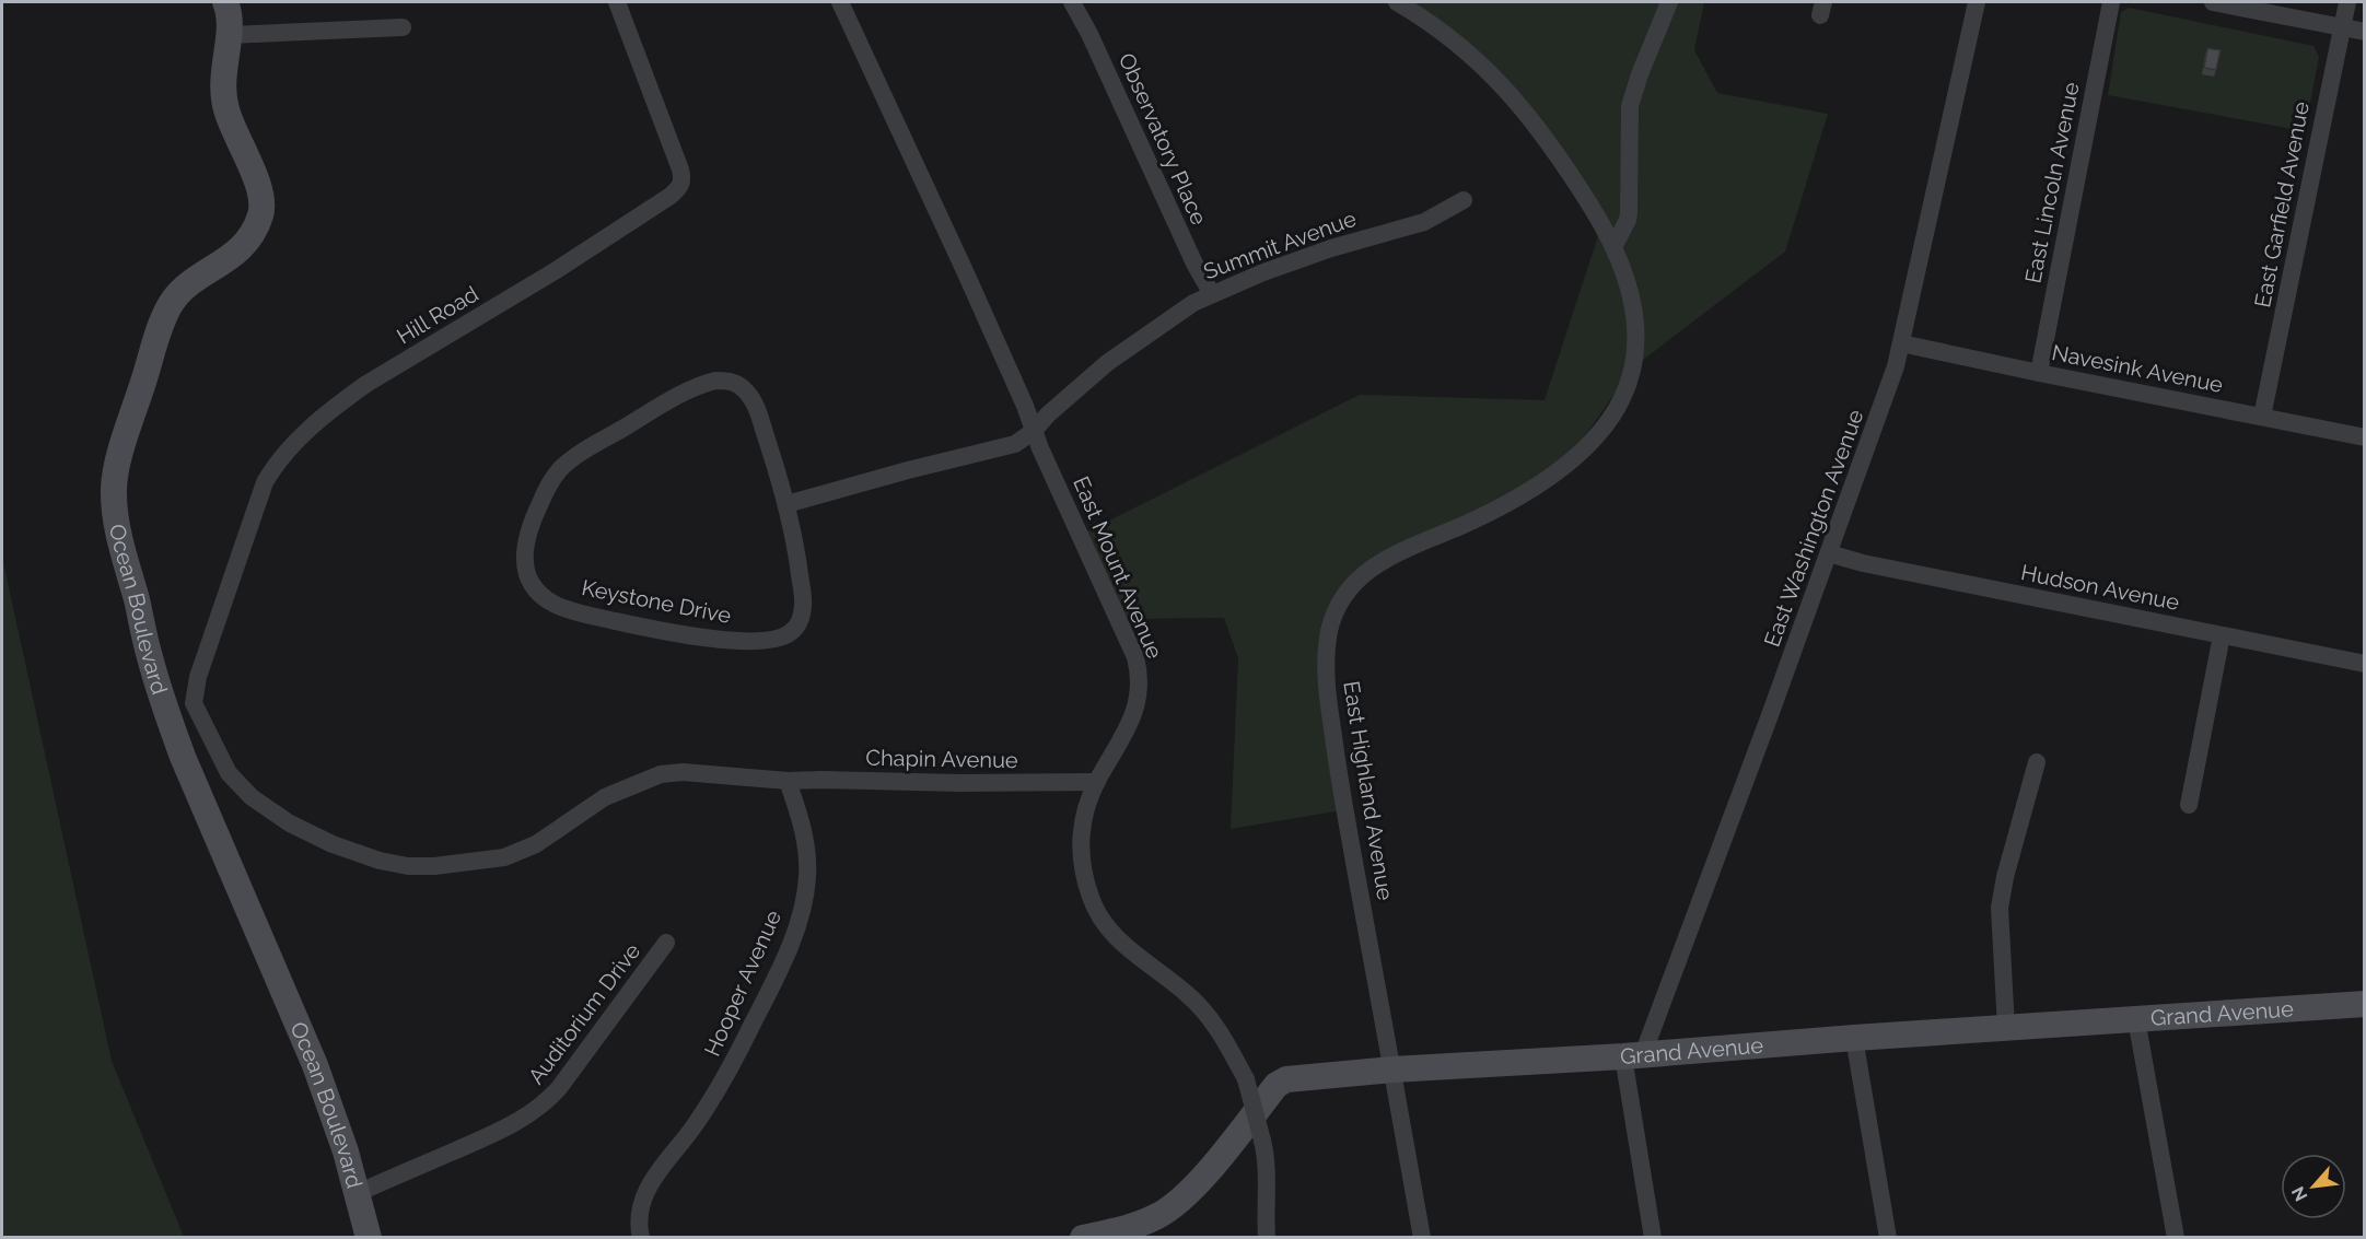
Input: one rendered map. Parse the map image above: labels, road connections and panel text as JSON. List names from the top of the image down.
{
  "streets": {
    "street": [
      "Observatory Place",
      "East Lincoln Avenue",
      "East Garfield Avenue",
      "Summit Avenue",
      "Hill Road",
      "Navesink Avenue",
      "East Washington Avenue",
      "East Mount Avenue",
      "Hudson Avenue",
      "Keystone Drive",
      "Ocean Boulevard",
      "Chapin Avenue",
      "East Highland Avenue",
      "Hooper Avenue",
      "Auditorium Drive",
      "Grand Avenue"
    ]
  },
  "crossings": [
    ["Observatory Place", "Summit Avenue"],
    ["East Lincoln Avenue", "Navesink Avenue"],
    ["East Garfield Avenue", "Navesink Avenue"],
    ["Summit Avenue", "East Mount Avenue"],
    ["Hill Road", "Chapin Avenue"],
    ["Hill Road", "Hooper Avenue"],
    ["Navesink Avenue", "East Washington Avenue"],
    ["East Washington Avenue", "Hudson Avenue"],
    ["East Washington Avenue", "Grand Avenue"],
    ["East Mount Avenue", "Chapin Avenue"],
    ["Ocean Boulevard", "Auditorium Drive"],
    ["Chapin Avenue", "Hooper Avenue"],
    ["East Highland Avenue", "Grand Avenue"]
  ],
  "north": "bottom left"
}
